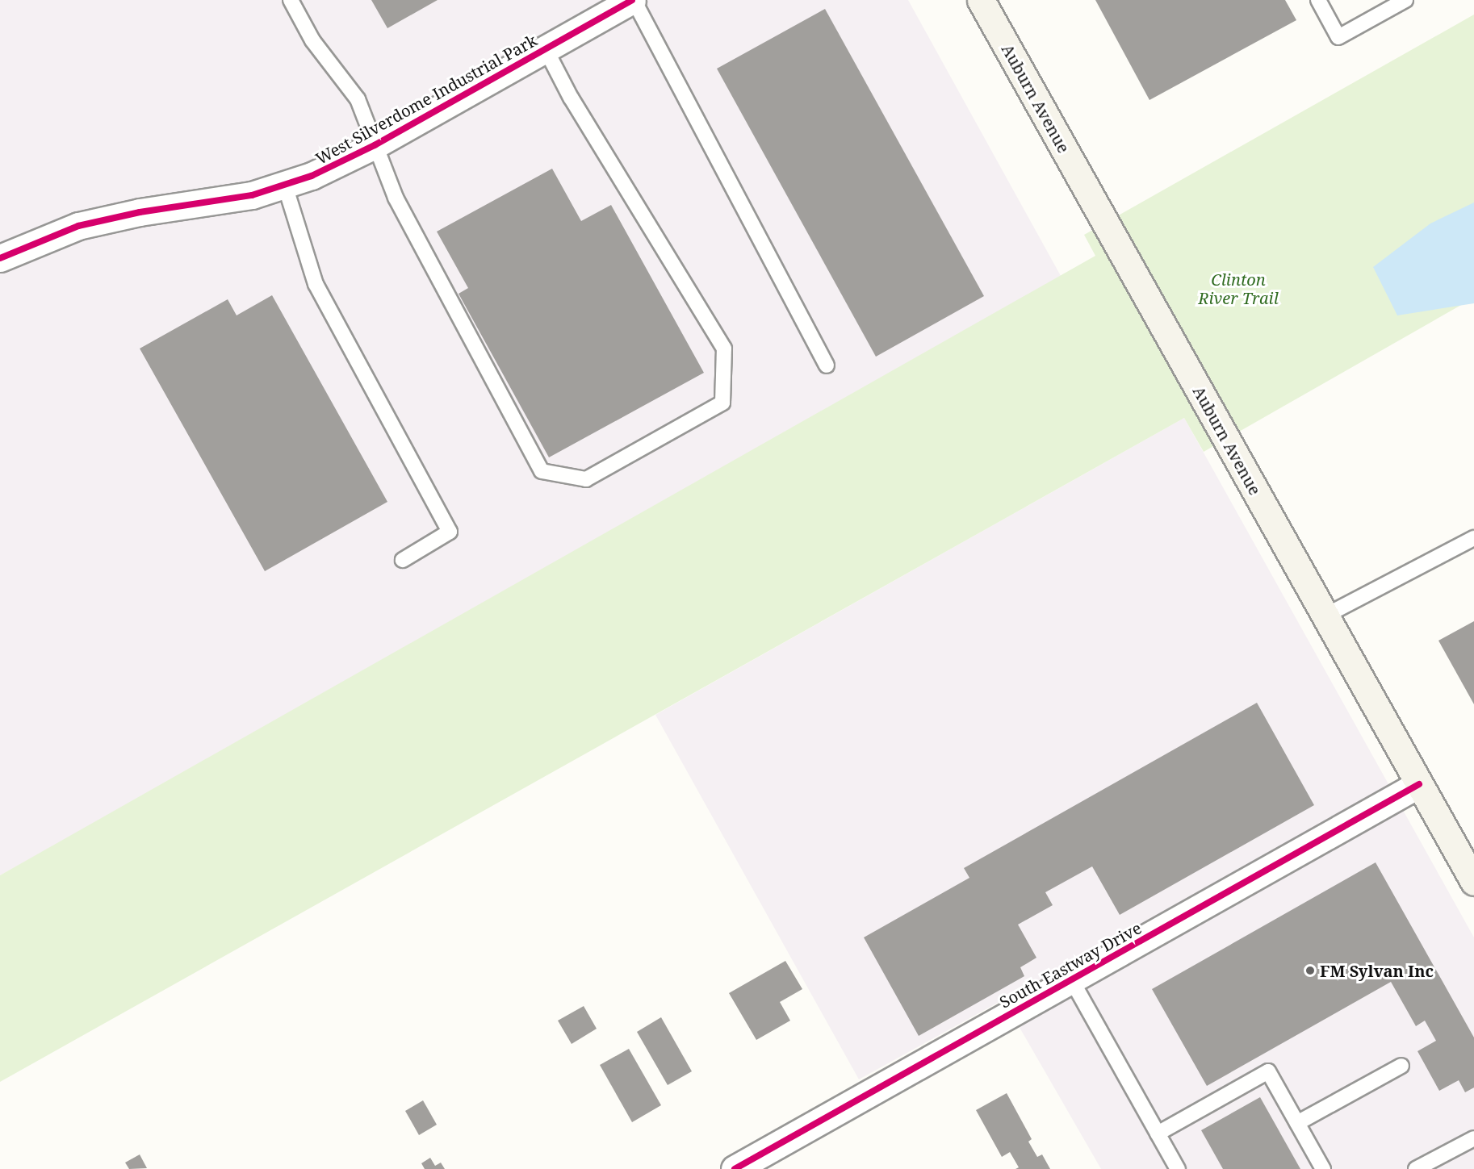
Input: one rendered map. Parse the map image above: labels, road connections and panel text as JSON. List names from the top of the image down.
{
  "streets": {
    "main road": ["Auburn Avenue"],
    "street": ["West Silverdome Industrial Park", "South Eastway Drive"]
  },
  "crossings": [
    ["Auburn Avenue", "South Eastway Drive"]
  ],
  "parks": ["Clinton River Trail"],
  "places": ["FM Sylvan Inc"]
}
